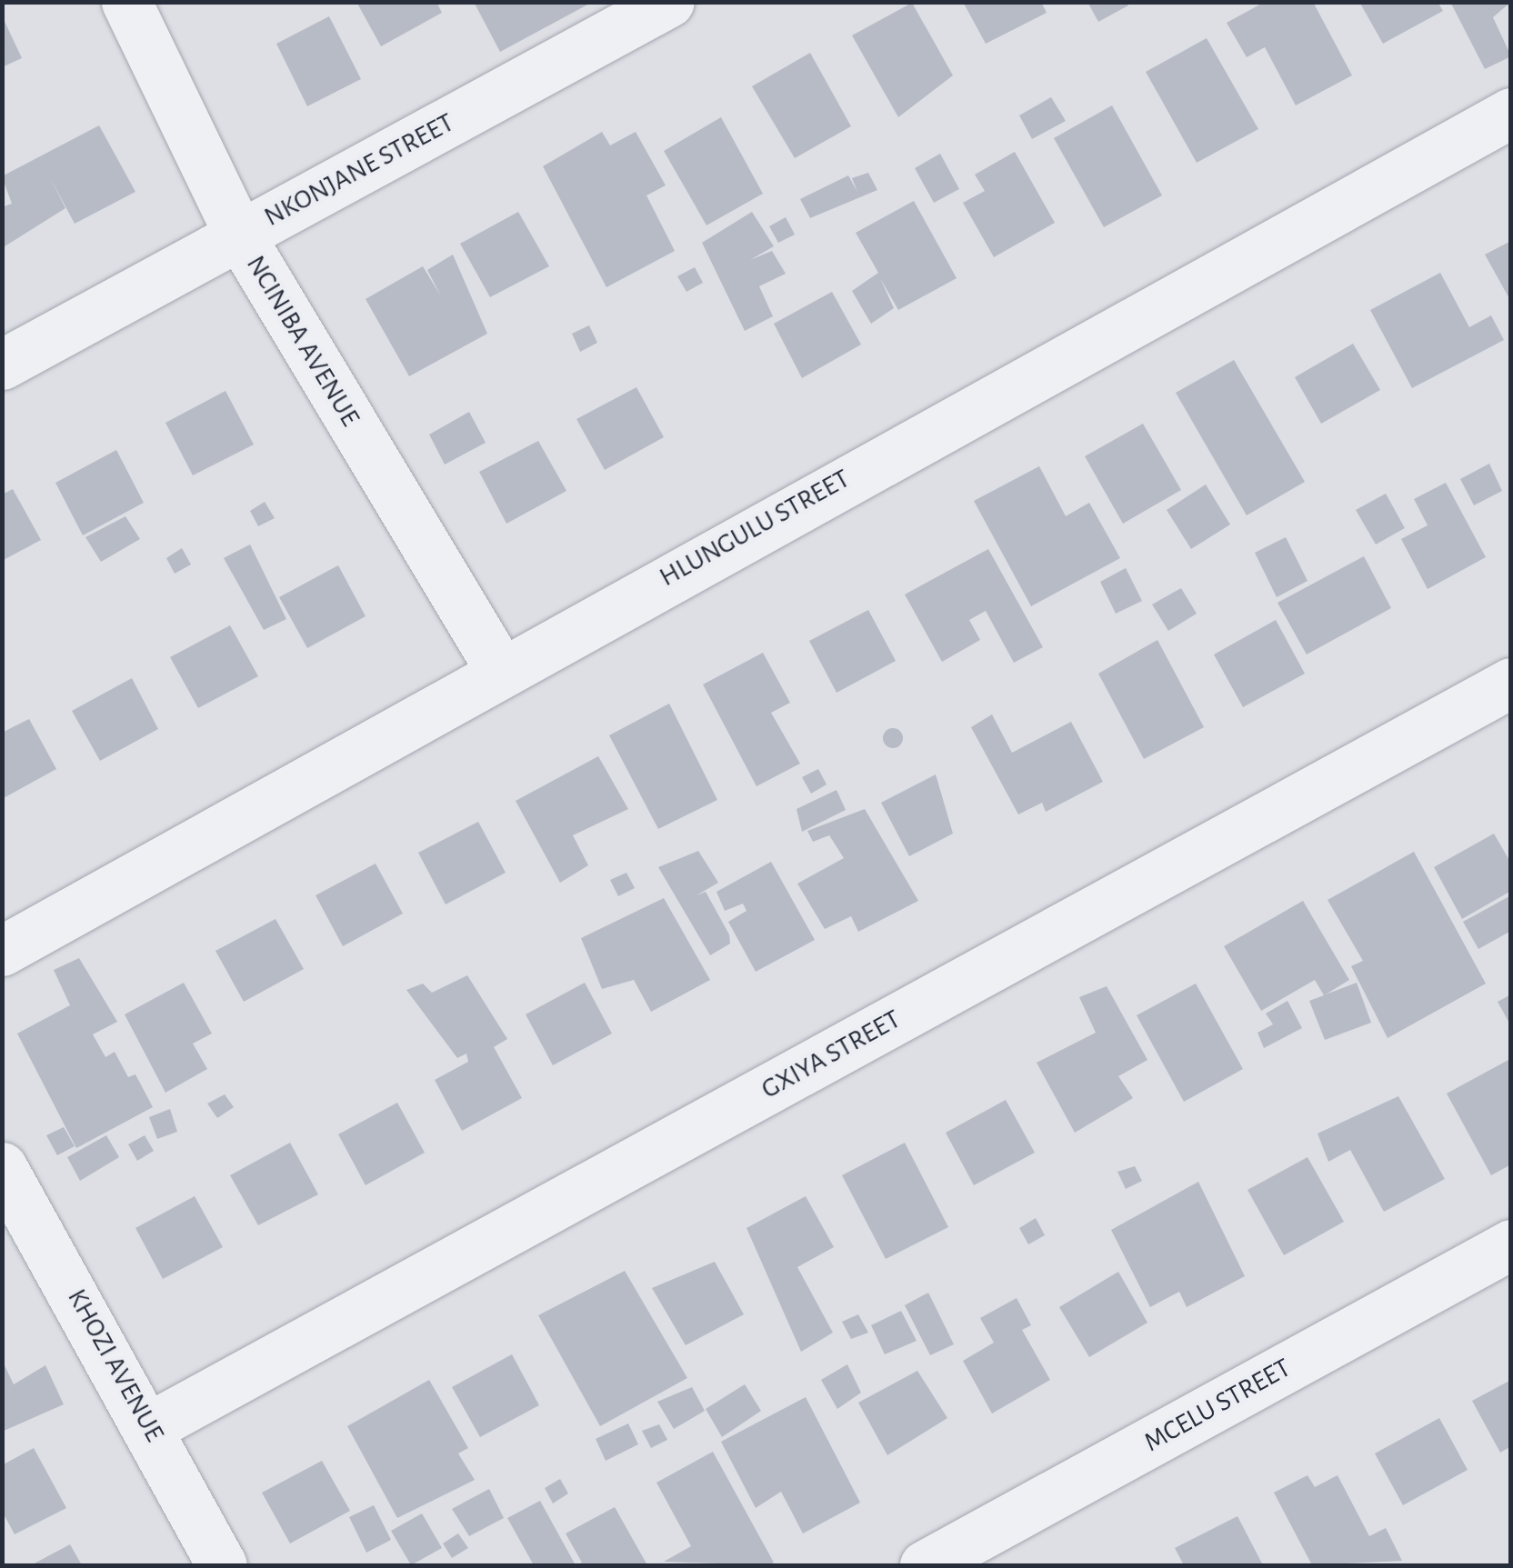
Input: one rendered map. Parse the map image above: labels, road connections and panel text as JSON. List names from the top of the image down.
{
  "streets": {
    "street": [
      "NKONJANE STREET",
      "NCINIBA AVENUE",
      "HLUNGULU STREET",
      "GXIYA STREET",
      "KHOZI AVENUE",
      "MCELU STREET"
    ]
  },
  "crossings": [
    ["NKONJANE STREET", "NCINIBA AVENUE"],
    ["NCINIBA AVENUE", "HLUNGULU STREET"],
    ["GXIYA STREET", "KHOZI AVENUE"]
  ]
}
